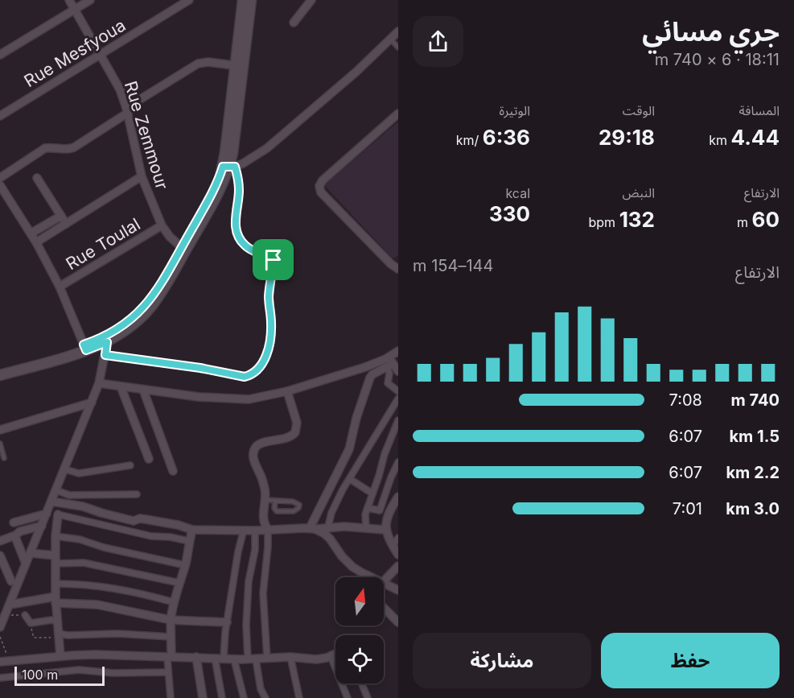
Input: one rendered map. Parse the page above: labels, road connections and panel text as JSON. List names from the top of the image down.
{
  "streets": {
    "street": ["Rue Mesfyoua", "Rue Zemmour", "Rue Toulal"]
  },
  "crossings": [
    ["Rue Mesfyoua", "Rue Zemmour"],
    ["Rue Zemmour", "Rue Toulal"]
  ],
  "scale_bar": "100 m",
  "north": "top",
  "page": {
    "heading": ["جري مسائي", "18:11 · 6 × 740 m"],
    "stats": [
      ["المسافة", "4.44 km"],
      ["الوقت", "29:18"],
      ["الوتيرة", "6:36 /km"],
      ["الارتفاع", "60 m"],
      ["النبض", "132 bpm"],
      ["kcal", "330"]
    ],
    "chart": ["الارتفاع", "144–154 m"],
    "list": [
      {
        "name": "740 m",
        "note": "7:08"
      },
      {
        "name": "1.5 km",
        "note": "6:07"
      },
      {
        "name": "2.2 km",
        "note": "6:07"
      },
      {
        "name": "3.0 km",
        "note": "7:01"
      }
    ],
    "buttons": ["حفظ", "مشاركة"],
    "scale": "100 m"
  }
}
